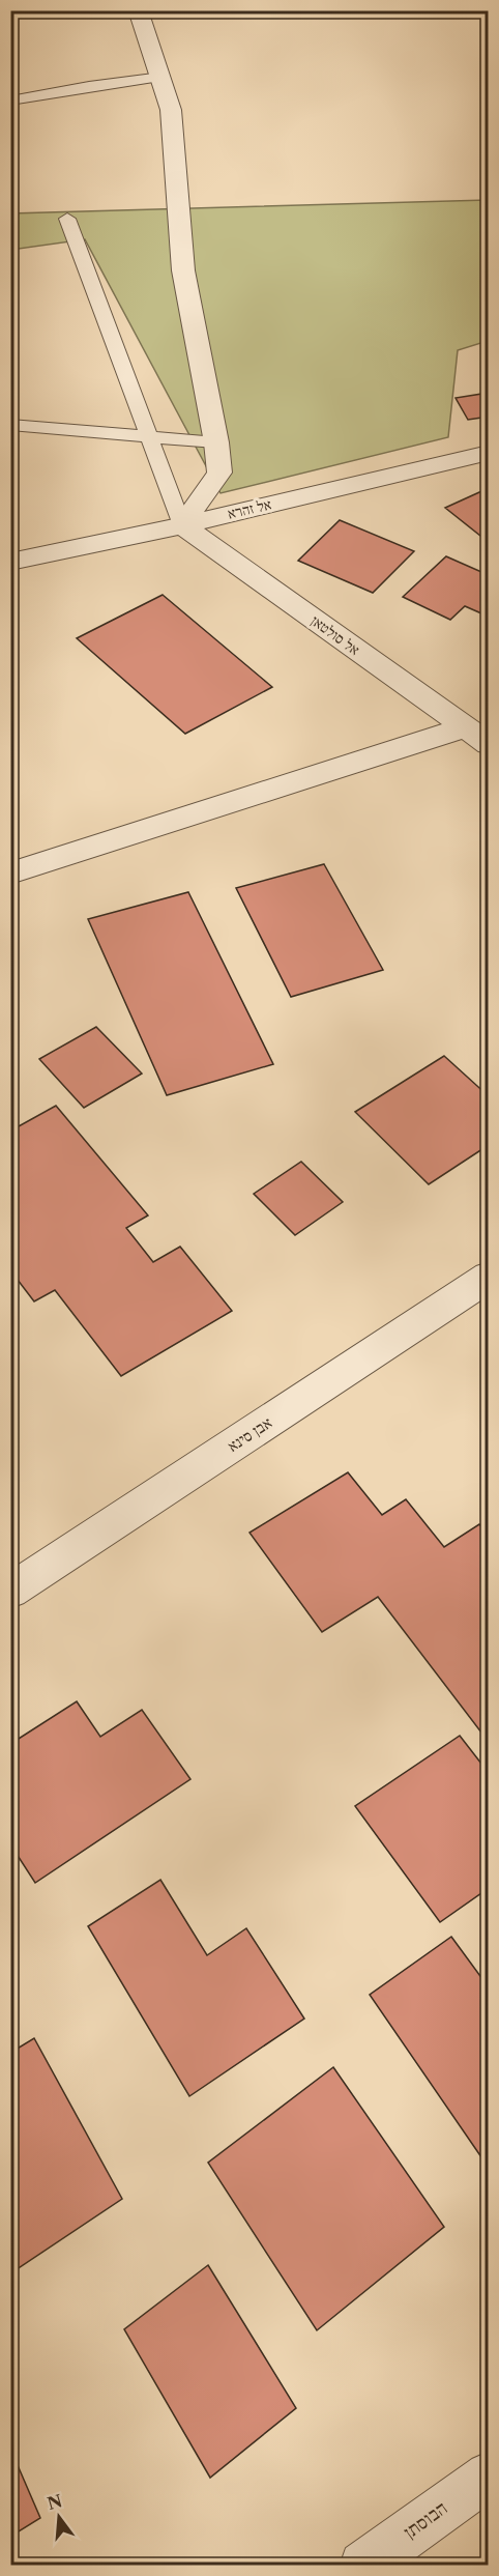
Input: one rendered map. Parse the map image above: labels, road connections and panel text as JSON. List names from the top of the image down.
{
  "streets": {
    "street": [
      "אל זהרא",
      "אל סולטאן",
      "אבן סינא",
      "הבוסתן"
    ]
  },
  "crossings": [
    ["אל זהרא", "אל סולטאן"]
  ],
  "north": "top"
}
